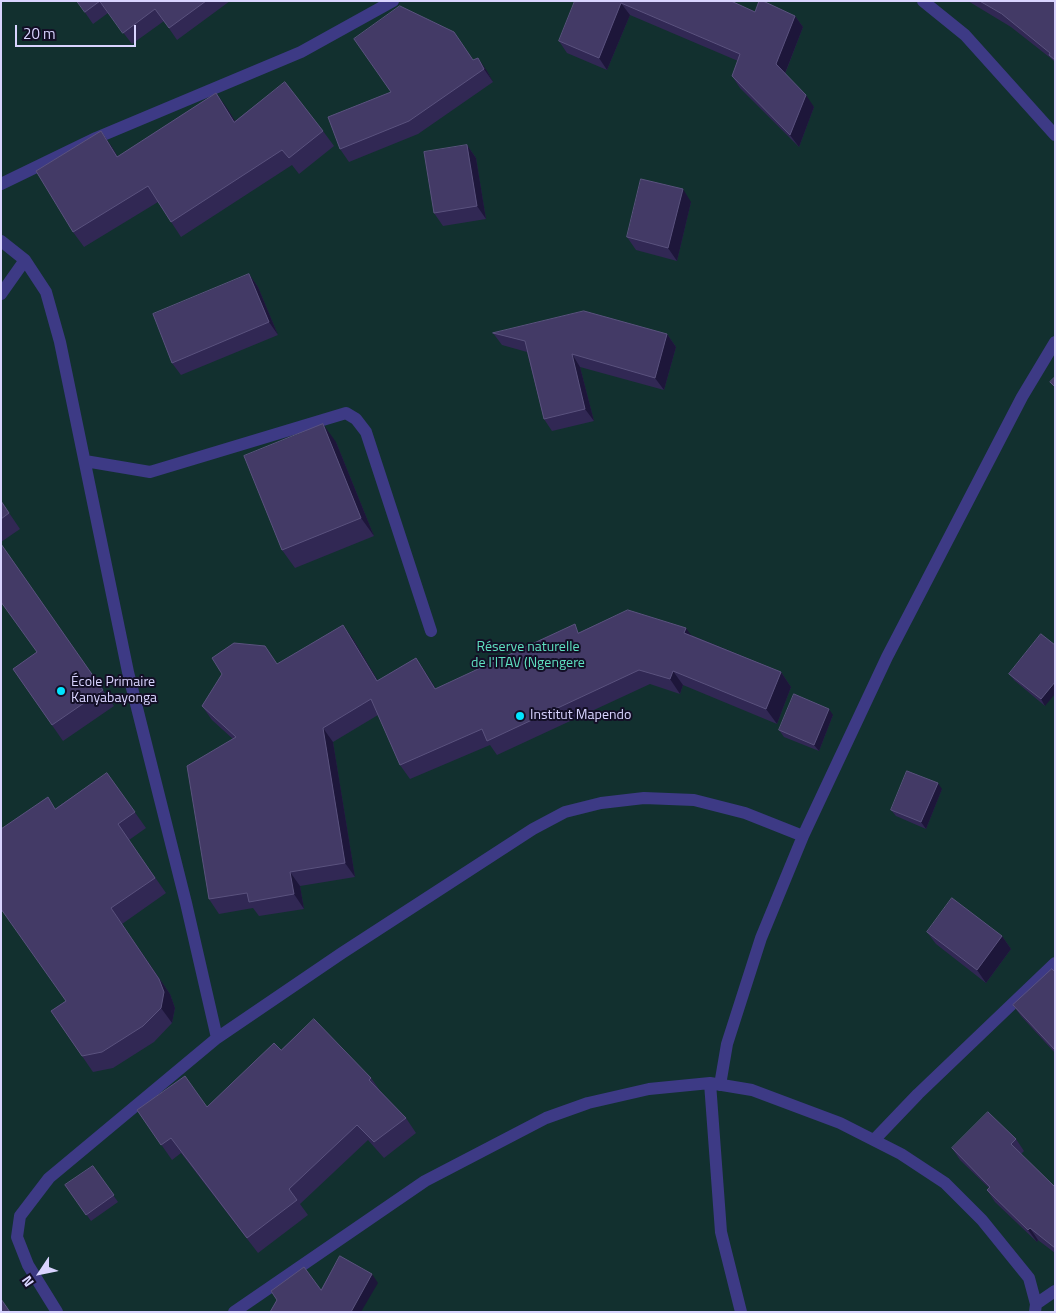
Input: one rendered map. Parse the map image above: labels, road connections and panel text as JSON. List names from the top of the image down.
{
  "parks": ["Réserve naturelle de l'ITAV (Ngengere"],
  "places": ["École Primaire Kanyabayonga", "Institut Mapendo"],
  "scale_bar": "20 m",
  "north": "bottom left"
}
